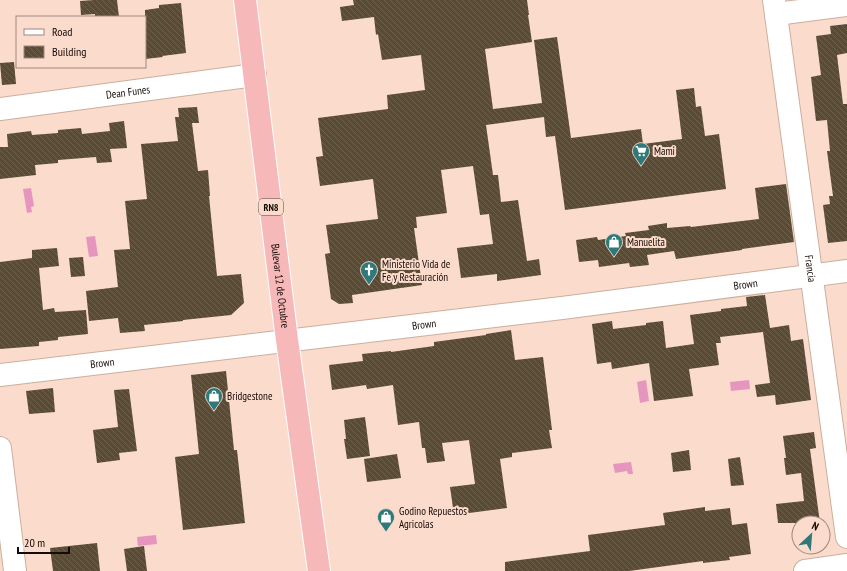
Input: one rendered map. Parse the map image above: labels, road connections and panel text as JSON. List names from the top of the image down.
{
  "streets": {
    "highway": ["RN8", "Bulevar 12 de Octubre"],
    "street": ["Dean Funes", "Francia", "Brown"]
  },
  "crossings": [
    ["Dean Funes", "Bulevar 12 de Octubre"],
    ["Francia", "Brown"],
    ["Brown", "Bulevar 12 de Octubre"]
  ],
  "places": {
    "supermarket": ["Mami"],
    "shop": ["Manuelita", "Bridgestone", "Godino Repuestos Agricolas"],
    "church": ["Ministerio Vida de Fe y Restauración"]
  },
  "legend": ["Road", "Building"],
  "scale_bar": "20 m",
  "north": "top right"
}
